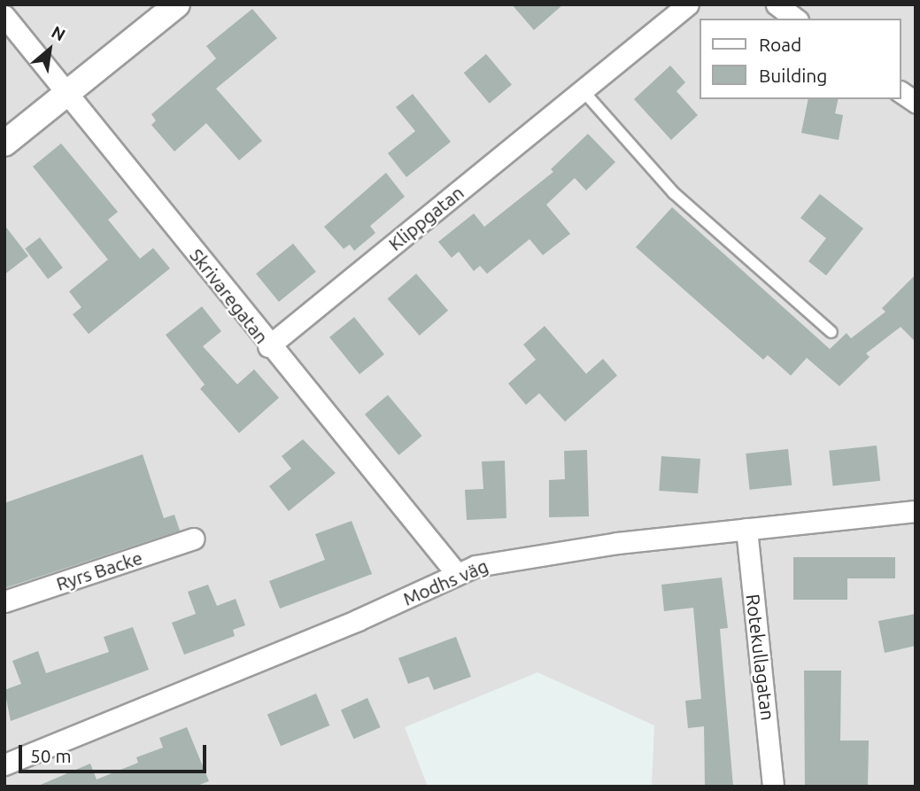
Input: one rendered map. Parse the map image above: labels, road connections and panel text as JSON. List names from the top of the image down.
{
  "streets": {
    "street": [
      "Klippgatan",
      "Skrivaregatan",
      "Ryrs Backe",
      "Modhs väg",
      "Rotekullagatan"
    ]
  },
  "crossings": [
    ["Klippgatan", "Skrivaregatan"],
    ["Skrivaregatan", "Modhs väg"],
    ["Modhs väg", "Rotekullagatan"]
  ],
  "legend": ["Road", "Building"],
  "scale_bar": "50 m",
  "north": "top right"
}
